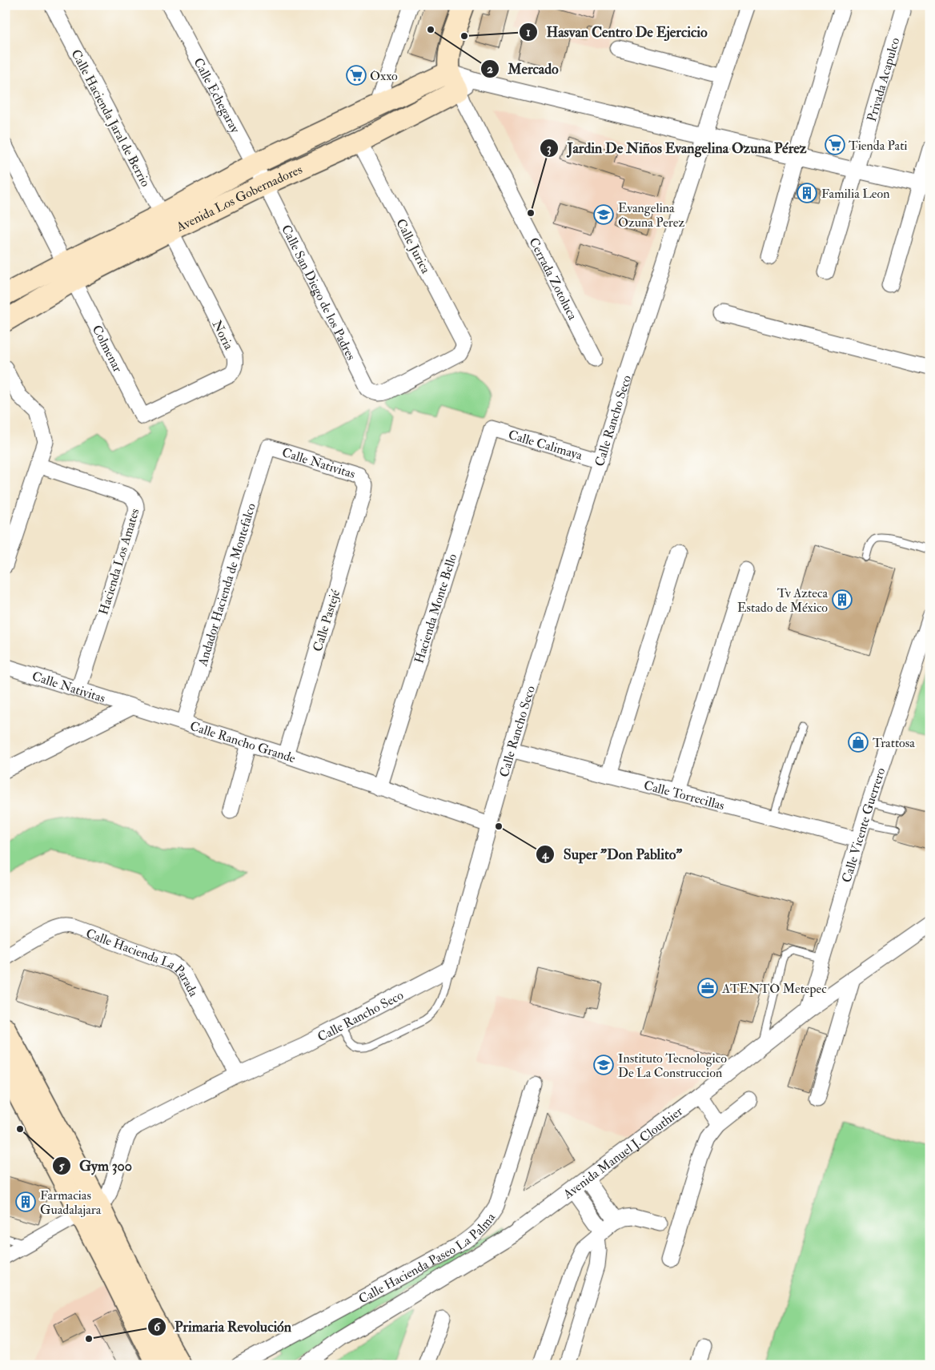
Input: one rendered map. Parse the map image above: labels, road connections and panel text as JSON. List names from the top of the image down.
{
  "streets": {
    "street": [
      "Privada Acapulco",
      "Calle Echegaray",
      "Calle Hacienda Jaral de Berrio",
      "Avenida Los Gobernadores",
      "Calle Jurica",
      "Cerrada Zotoluca",
      "Calle San Diego de los Padres",
      "Noria",
      "Colmenar",
      "Calle Rancho Seco",
      "Calle Calimaya",
      "Calle Nativitas",
      "Hacienda Los Amates",
      "Andador Hacienda de Montefalco",
      "Hacienda Monte Bello",
      "Calle Pastejé",
      "Calle Rancho Grande",
      "Calle Torrecillas",
      "Calle Vicente Guerrero",
      "Calle Hacienda La Parada",
      "Avenida Manuel J. Clouthier",
      "Calle Hacienda Paseo La Palma"
    ]
  },
  "crossings": [
    ["Calle Echegaray", "Avenida Los Gobernadores"],
    ["Calle Echegaray", "Calle San Diego de los Padres"],
    ["Calle Hacienda Jaral de Berrio", "Avenida Los Gobernadores"],
    ["Calle Hacienda Jaral de Berrio", "Noria"],
    ["Avenida Los Gobernadores", "Calle Jurica"],
    ["Avenida Los Gobernadores", "Cerrada Zotoluca"],
    ["Avenida Los Gobernadores", "Calle San Diego de los Padres"],
    ["Avenida Los Gobernadores", "Noria"],
    ["Avenida Los Gobernadores", "Colmenar"],
    ["Calle Jurica", "Calle San Diego de los Padres"],
    ["Noria", "Colmenar"],
    ["Calle Rancho Seco", "Calle Calimaya"],
    ["Calle Rancho Seco", "Calle Rancho Grande"],
    ["Calle Rancho Seco", "Calle Torrecillas"],
    ["Calle Rancho Seco", "Calle Hacienda La Parada"],
    ["Calle Calimaya", "Hacienda Monte Bello"],
    ["Calle Nativitas", "Hacienda Los Amates"],
    ["Calle Nativitas", "Andador Hacienda de Montefalco"],
    ["Calle Nativitas", "Calle Pastejé"],
    ["Calle Nativitas", "Calle Rancho Grande"],
    ["Andador Hacienda de Montefalco", "Calle Rancho Grande"],
    ["Hacienda Monte Bello", "Calle Rancho Grande"],
    ["Calle Pastejé", "Calle Rancho Grande"],
    ["Calle Torrecillas", "Calle Vicente Guerrero"],
    ["Calle Vicente Guerrero", "Avenida Manuel J. Clouthier"]
  ],
  "places": {
    "other": [
      "Mercado",
      "Hasvan Centro De Ejercicio",
      "Jardin De Niños Evangelina Ozuna Pérez",
      "Super \"Don Pablito\"",
      "Gym 300",
      "Primaria Revolución"
    ],
    "supermarket": ["Oxxo", "Tienda Pati"],
    "building": ["Familia Leon", "Tv Azteca Estado de México", "Farmacias Guadalajara"],
    "school or university": ["Evangelina Ozuna Perez", "Instituto Tecnologico De La Construccion"],
    "shop": ["Trattosa"],
    "office": ["ATENTO Metepec"]
  }
}
